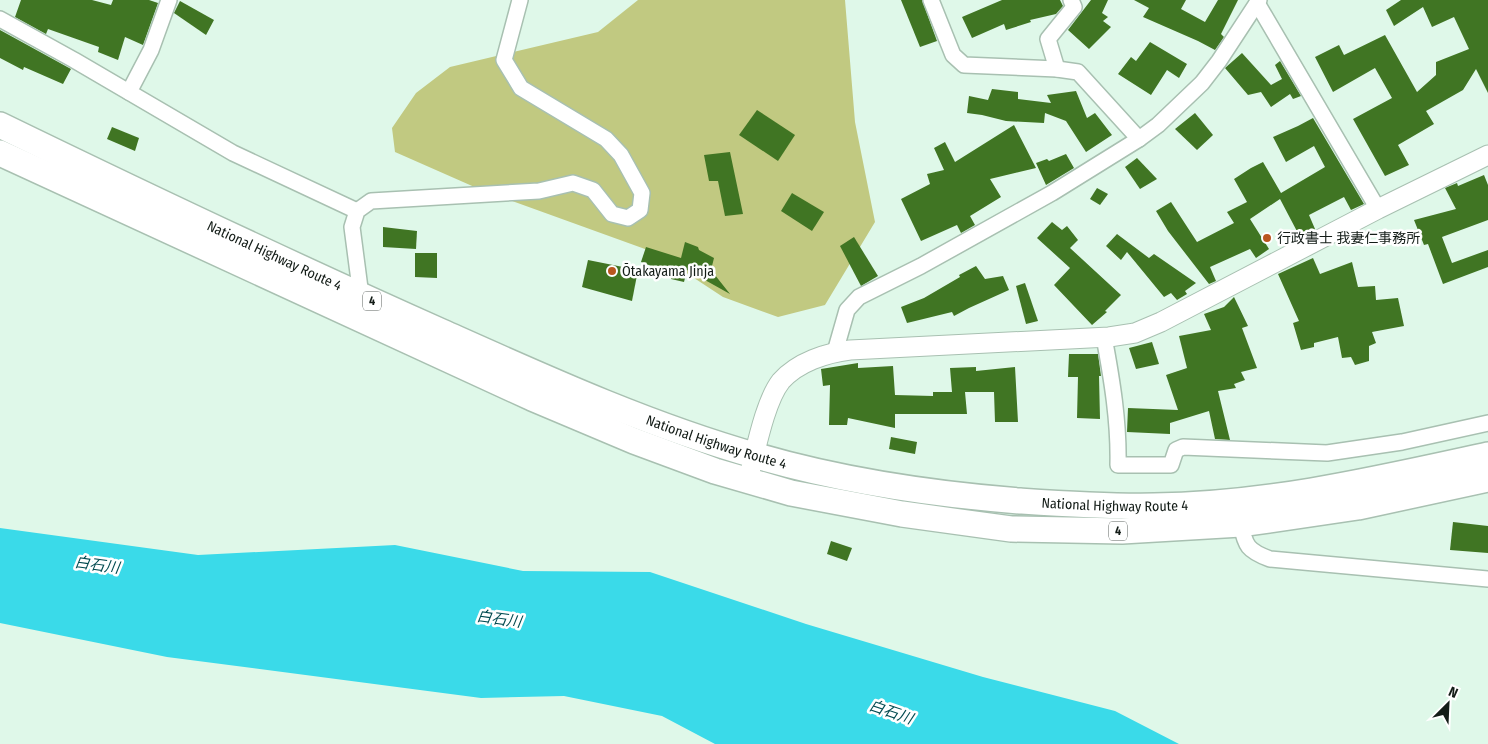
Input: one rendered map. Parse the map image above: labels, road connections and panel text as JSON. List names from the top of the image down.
{
  "streets": {
    "highway": ["National Highway Route 4", "4"]
  },
  "water": ["白石川"],
  "places": ["行政書士 我妻仁事務所", "Ōtakayama Jinja"],
  "north": "top right"
}
